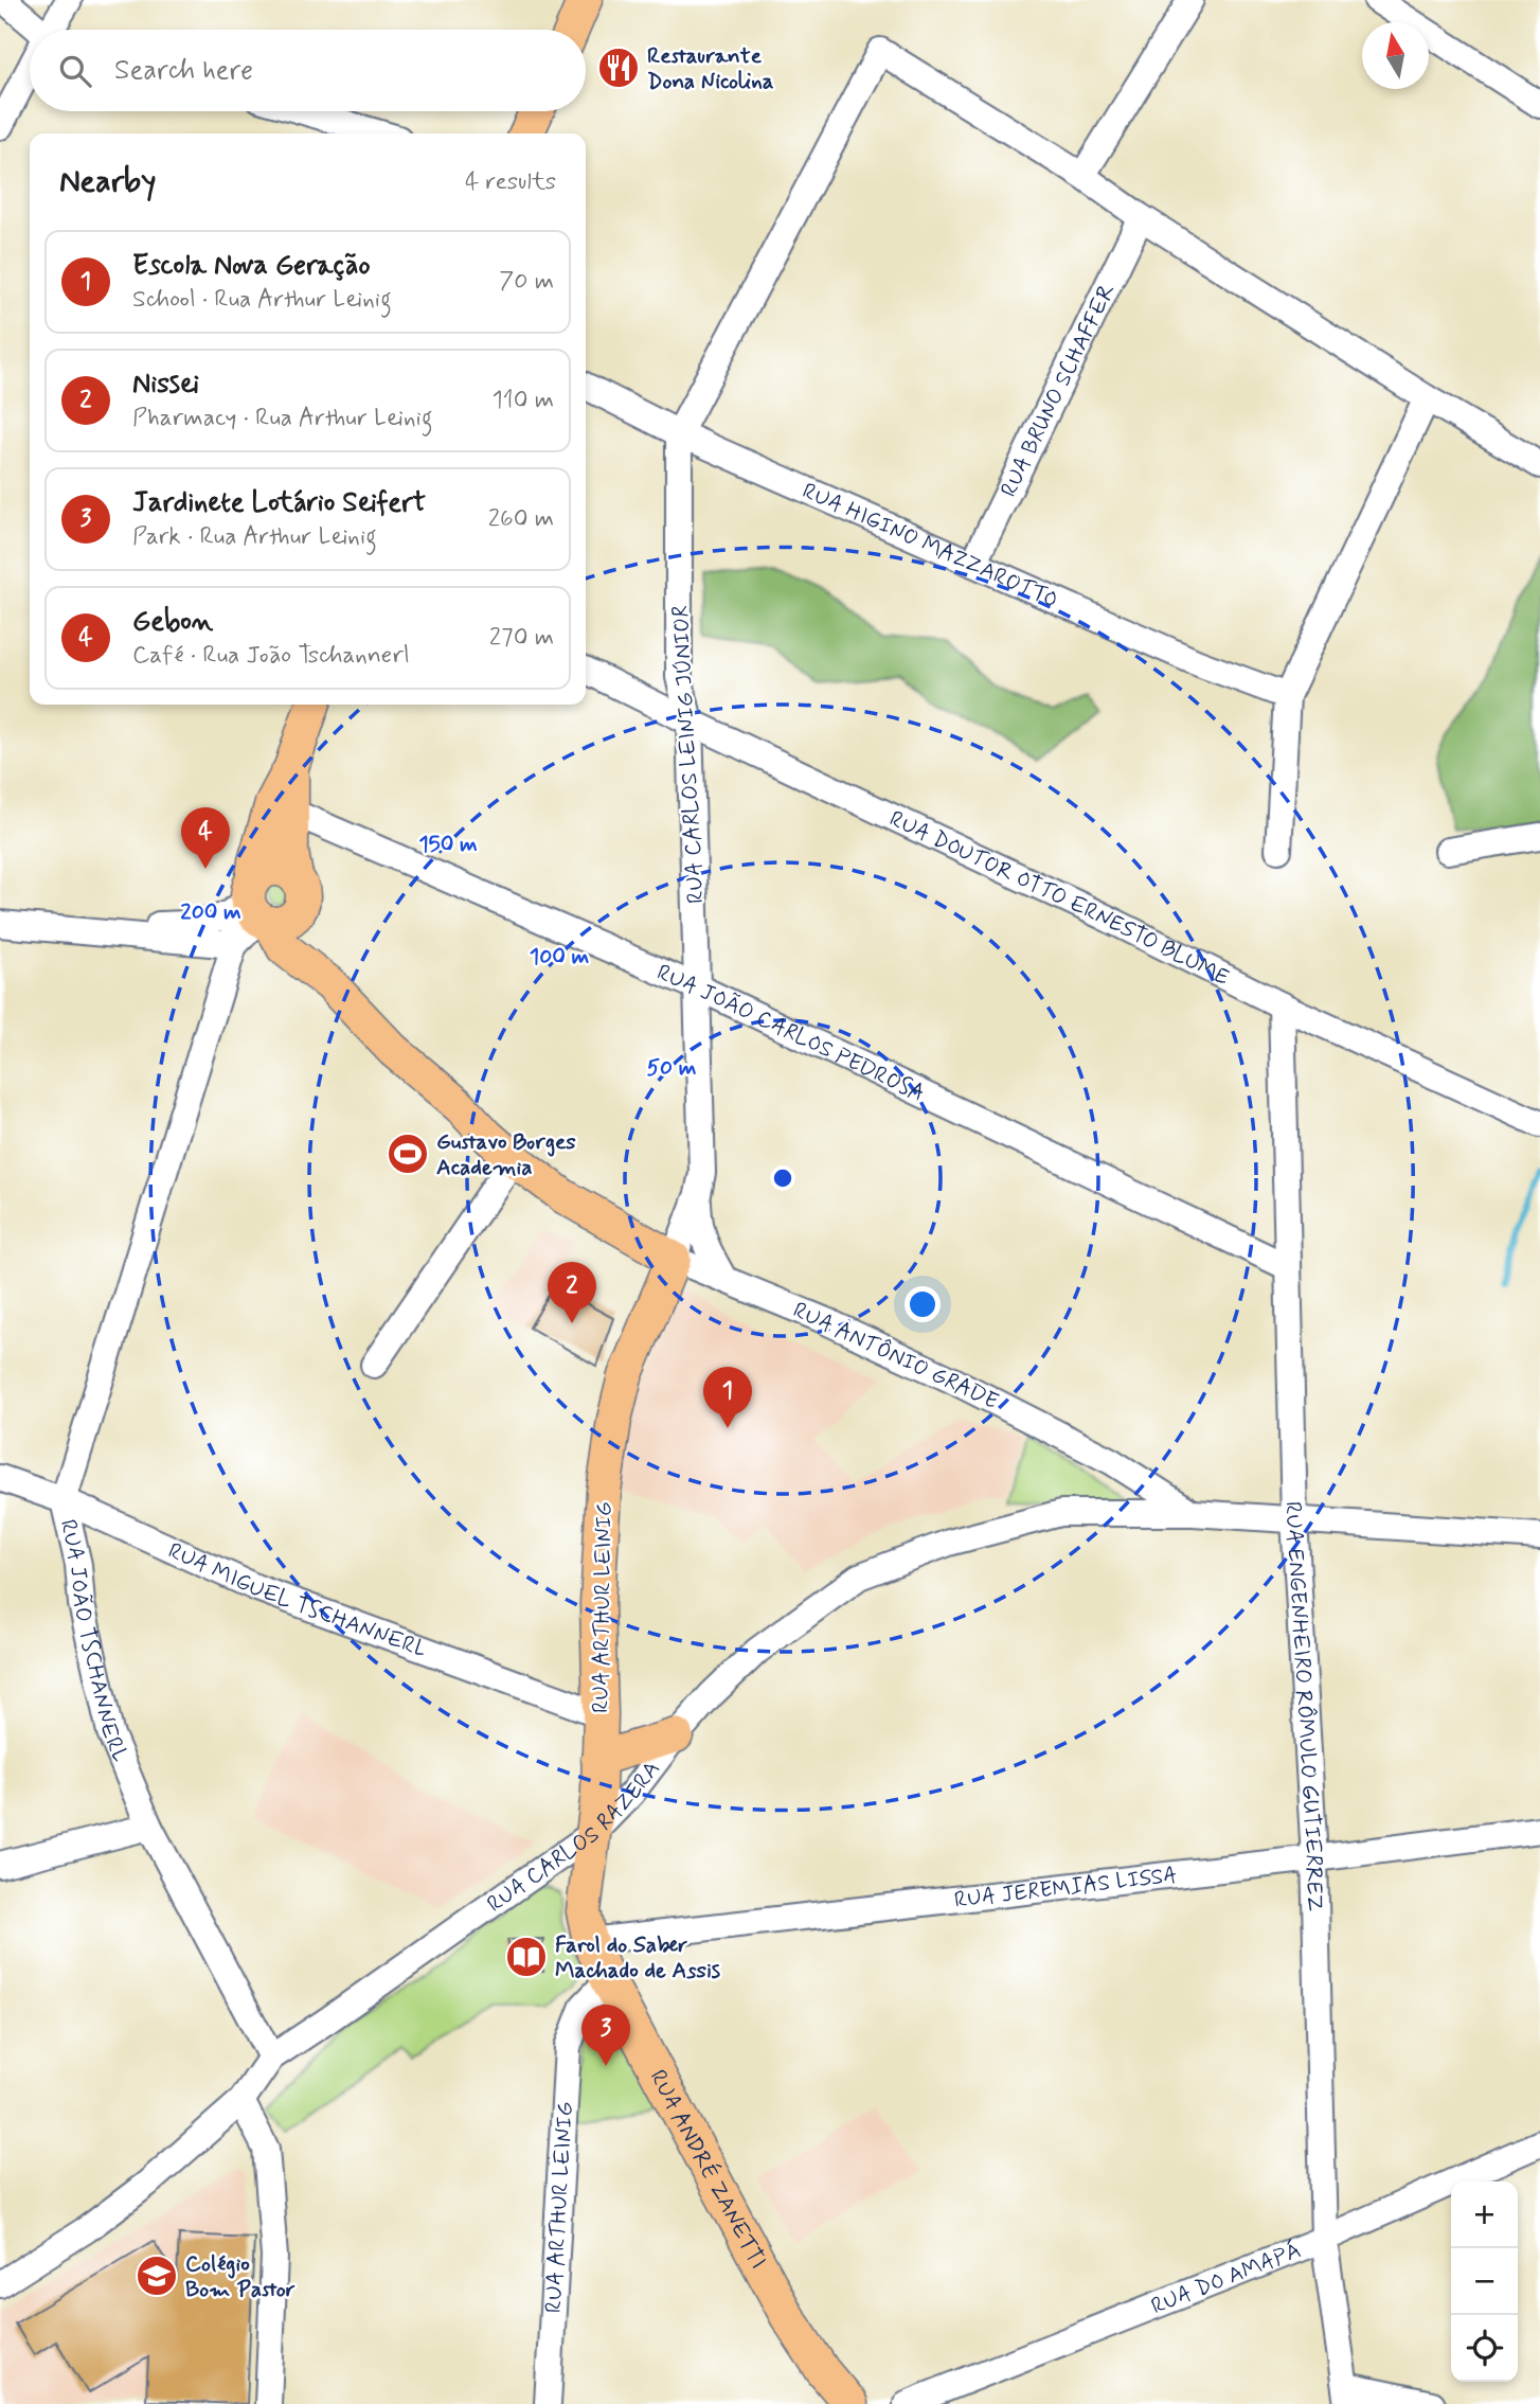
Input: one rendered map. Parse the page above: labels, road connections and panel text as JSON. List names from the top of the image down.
{
  "streets": {
    "main road": ["RUA ANTÔNIO GRADE", "RUA ARTHUR LEINIG", "RUA ANDRÉ ZANETTI"],
    "street": [
      "RUA BRUNO SCHAFFER",
      "RUA HIGINO MAZZAROTTO",
      "RUA CARLOS LEINIG JÚNIOR",
      "RUA DOUTOR OTTO ERNESTO BLUME",
      "RUA JOÃO CARLOS PEDROSA",
      "RUA MIGUEL TSCHANNERL",
      "RUA JOÃO TSCHANNERL",
      "RUA ENGENHEIRO RÔMULO GUTIERREZ",
      "RUA CARLOS RAZERA",
      "RUA JEREMIAS LISSA",
      "RUA DO AMAPÁ"
    ]
  },
  "crossings": [
    ["RUA BRUNO SCHAFFER", "RUA HIGINO MAZZAROTTO"],
    ["RUA HIGINO MAZZAROTTO", "RUA CARLOS LEINIG JÚNIOR"],
    ["RUA CARLOS LEINIG JÚNIOR", "RUA DOUTOR OTTO ERNESTO BLUME"],
    ["RUA CARLOS LEINIG JÚNIOR", "RUA JOÃO CARLOS PEDROSA"],
    ["RUA CARLOS LEINIG JÚNIOR", "RUA ANTÔNIO GRADE"],
    ["RUA CARLOS LEINIG JÚNIOR", "RUA ARTHUR LEINIG"],
    ["RUA DOUTOR OTTO ERNESTO BLUME", "RUA ENGENHEIRO RÔMULO GUTIERREZ"],
    ["RUA JOÃO CARLOS PEDROSA", "RUA ENGENHEIRO RÔMULO GUTIERREZ"],
    ["RUA ANTÔNIO GRADE", "RUA ARTHUR LEINIG"],
    ["RUA ANTÔNIO GRADE", "RUA JOÃO TSCHANNERL"],
    ["RUA ANTÔNIO GRADE", "RUA ENGENHEIRO RÔMULO GUTIERREZ"],
    ["RUA ANTÔNIO GRADE", "RUA CARLOS RAZERA"],
    ["RUA MIGUEL TSCHANNERL", "RUA ARTHUR LEINIG"],
    ["RUA MIGUEL TSCHANNERL", "RUA JOÃO TSCHANNERL"],
    ["RUA ARTHUR LEINIG", "RUA CARLOS RAZERA"],
    ["RUA ARTHUR LEINIG", "RUA ANDRÉ ZANETTI"],
    ["RUA JOÃO TSCHANNERL", "RUA CARLOS RAZERA"],
    ["RUA ENGENHEIRO RÔMULO GUTIERREZ", "RUA JEREMIAS LISSA"],
    ["RUA ENGENHEIRO RÔMULO GUTIERREZ", "RUA DO AMAPÁ"],
    ["RUA CARLOS RAZERA", "RUA ANDRÉ ZANETTI"],
    ["RUA JEREMIAS LISSA", "RUA ANDRÉ ZANETTI"]
  ],
  "places": {
    "restaurant": ["Restaurante Dona Nicolina"],
    "sports": ["Gustavo Borges Academia"],
    "library": ["Farol do Saber Machado de Assis"],
    "school or university": ["Colégio Bom Pastor"]
  },
  "north": "top",
  "page": {
    "search": "Search here",
    "heading": ["Nearby", "4 results"],
    "list": [
      {
        "mark": "1",
        "name": "Escola Nova Geração",
        "note": "School · Rua Arthur Leinig",
        "value": "70 m"
      },
      {
        "mark": "2",
        "name": "Nissei",
        "note": "Pharmacy · Rua Arthur Leinig",
        "value": "110 m"
      },
      {
        "mark": "3",
        "name": "Jardinete Lotário Seifert",
        "note": "Park · Rua Arthur Leinig",
        "value": "260 m"
      },
      {
        "mark": "4",
        "name": "Gebon",
        "note": "Café · Rua João Tschannerl",
        "value": "270 m"
      }
    ],
    "pins": [
      "4",
      "2",
      "1",
      "3"
    ],
    "map_buttons": ["+", "−"]
  },
  "rings": [
    "150 m",
    "200 m",
    "100 m",
    "50 m"
  ]
}
